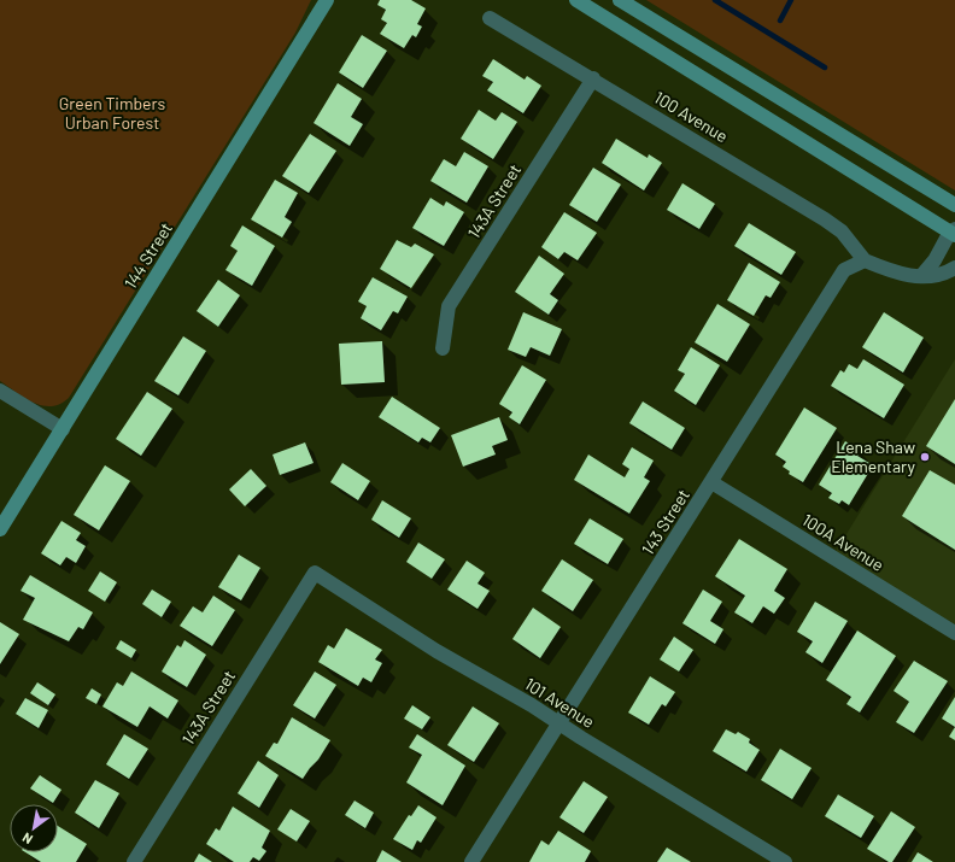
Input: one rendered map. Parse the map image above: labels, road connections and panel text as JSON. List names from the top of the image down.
{
  "streets": {
    "main road": ["144 Street"],
    "street": [
      "100 Avenue",
      "143A Street",
      "143 Street",
      "100A Avenue",
      "101 Avenue"
    ]
  },
  "crossings": [
    ["100 Avenue", "143A Street"],
    ["100 Avenue", "143 Street"],
    ["143A Street", "101 Avenue"],
    ["143 Street", "100A Avenue"],
    ["143 Street", "101 Avenue"]
  ],
  "parks": ["Green Timbers Urban Forest"],
  "places": ["Lena Shaw Elementary"],
  "north": "bottom left"
}
